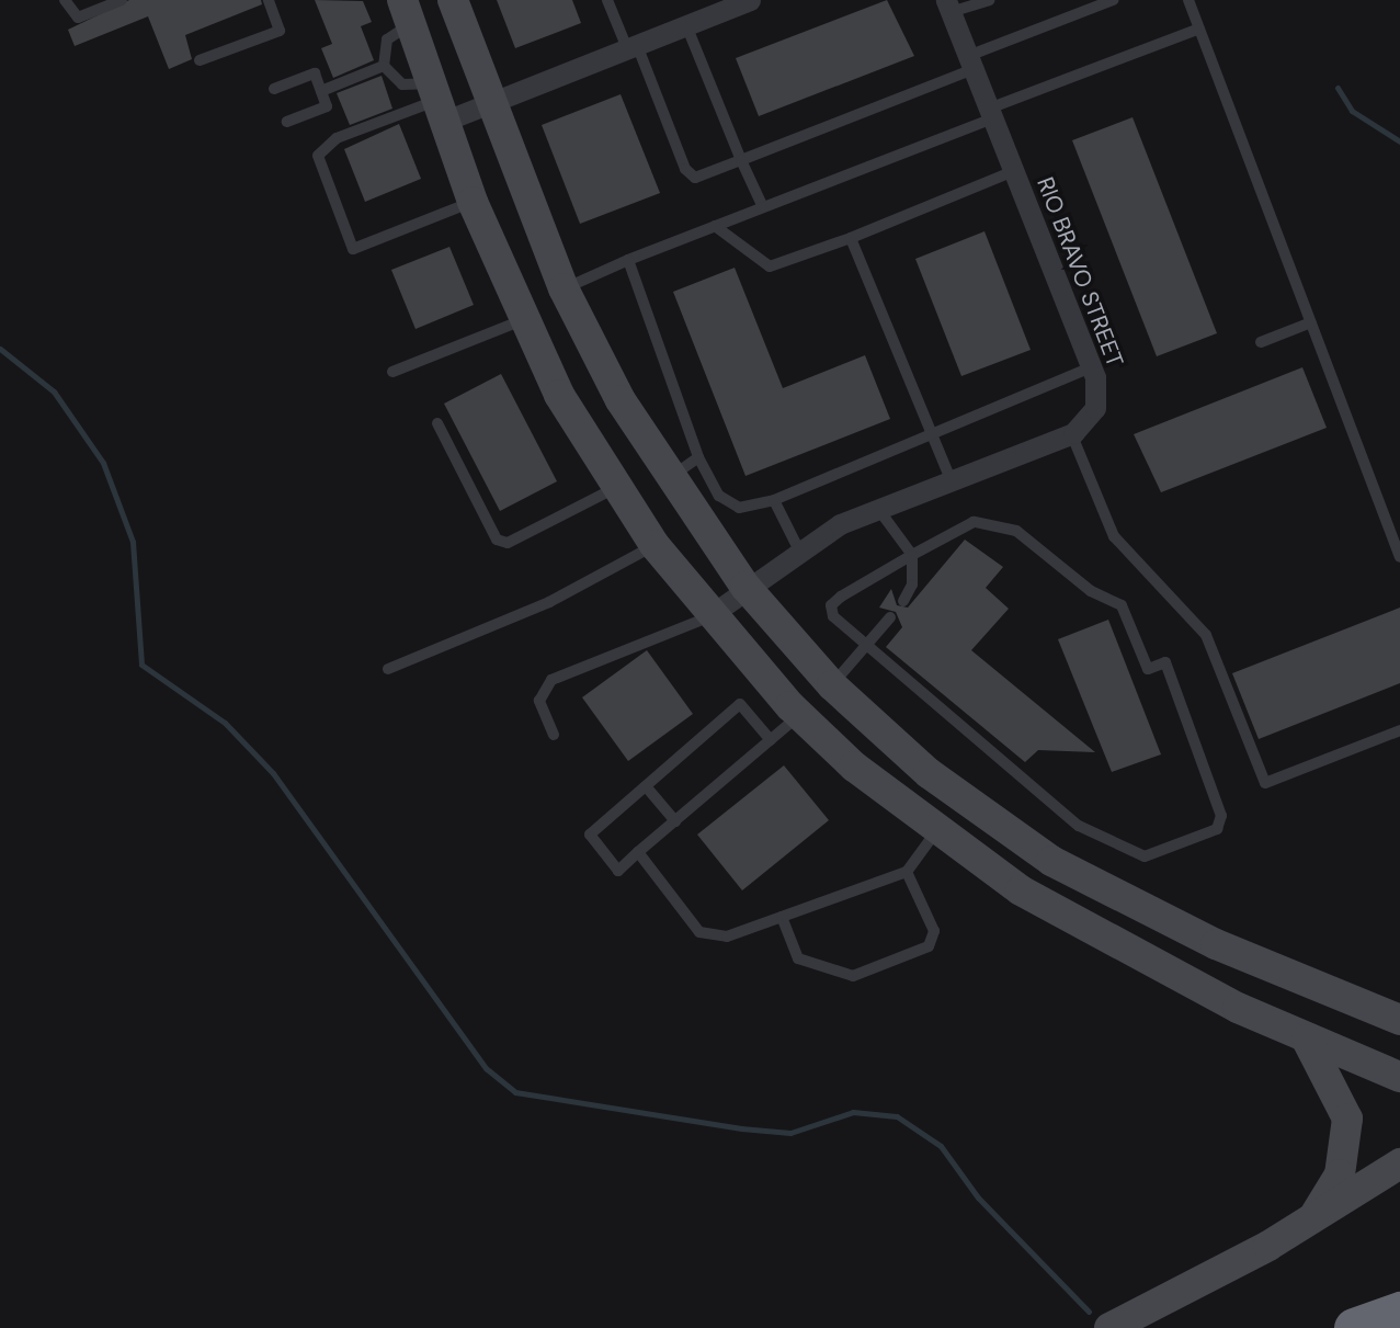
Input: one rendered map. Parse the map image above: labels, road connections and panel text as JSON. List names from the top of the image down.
{
  "streets": {
    "street": ["RIO BRAVO STREET"]
  }
}
